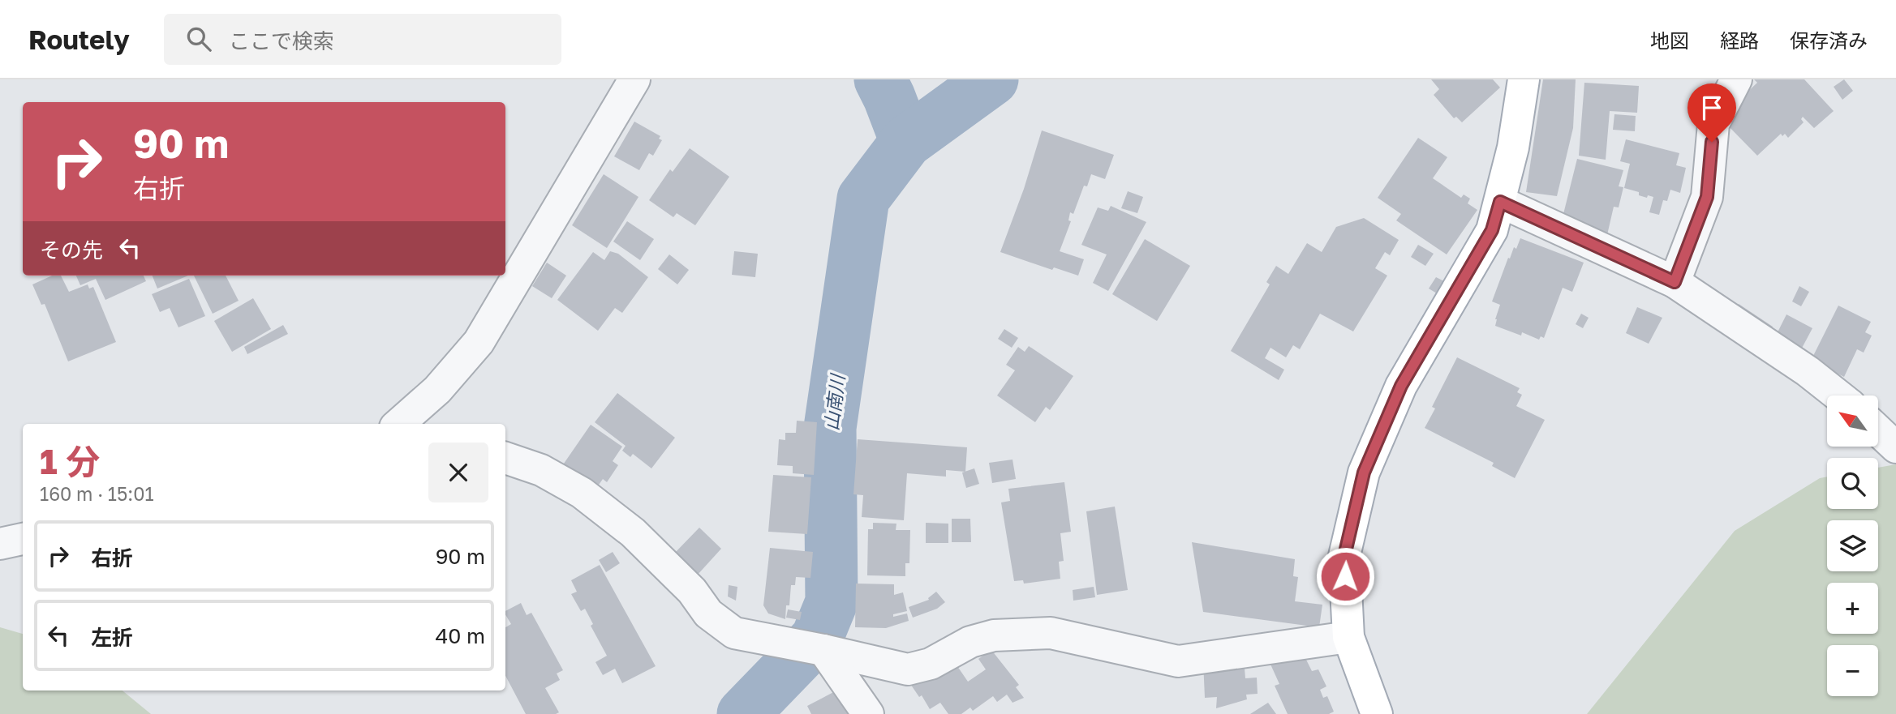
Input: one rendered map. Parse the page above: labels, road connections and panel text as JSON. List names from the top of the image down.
{
  "water": ["山南川"],
  "north": "top left",
  "page": {
    "header": "Routely",
    "search": "ここで検索",
    "nav": ["地図", "経路", "保存済み"],
    "turn": ["90 m", "右折"],
    "then": "その先",
    "map_buttons": ["+", "−"],
    "heading": ["1 分", "160 m · 15:01"],
    "list": [
      {
        "name": "右折",
        "value": "90 m"
      },
      {
        "name": "左折",
        "value": "40 m"
      }
    ]
  }
}
